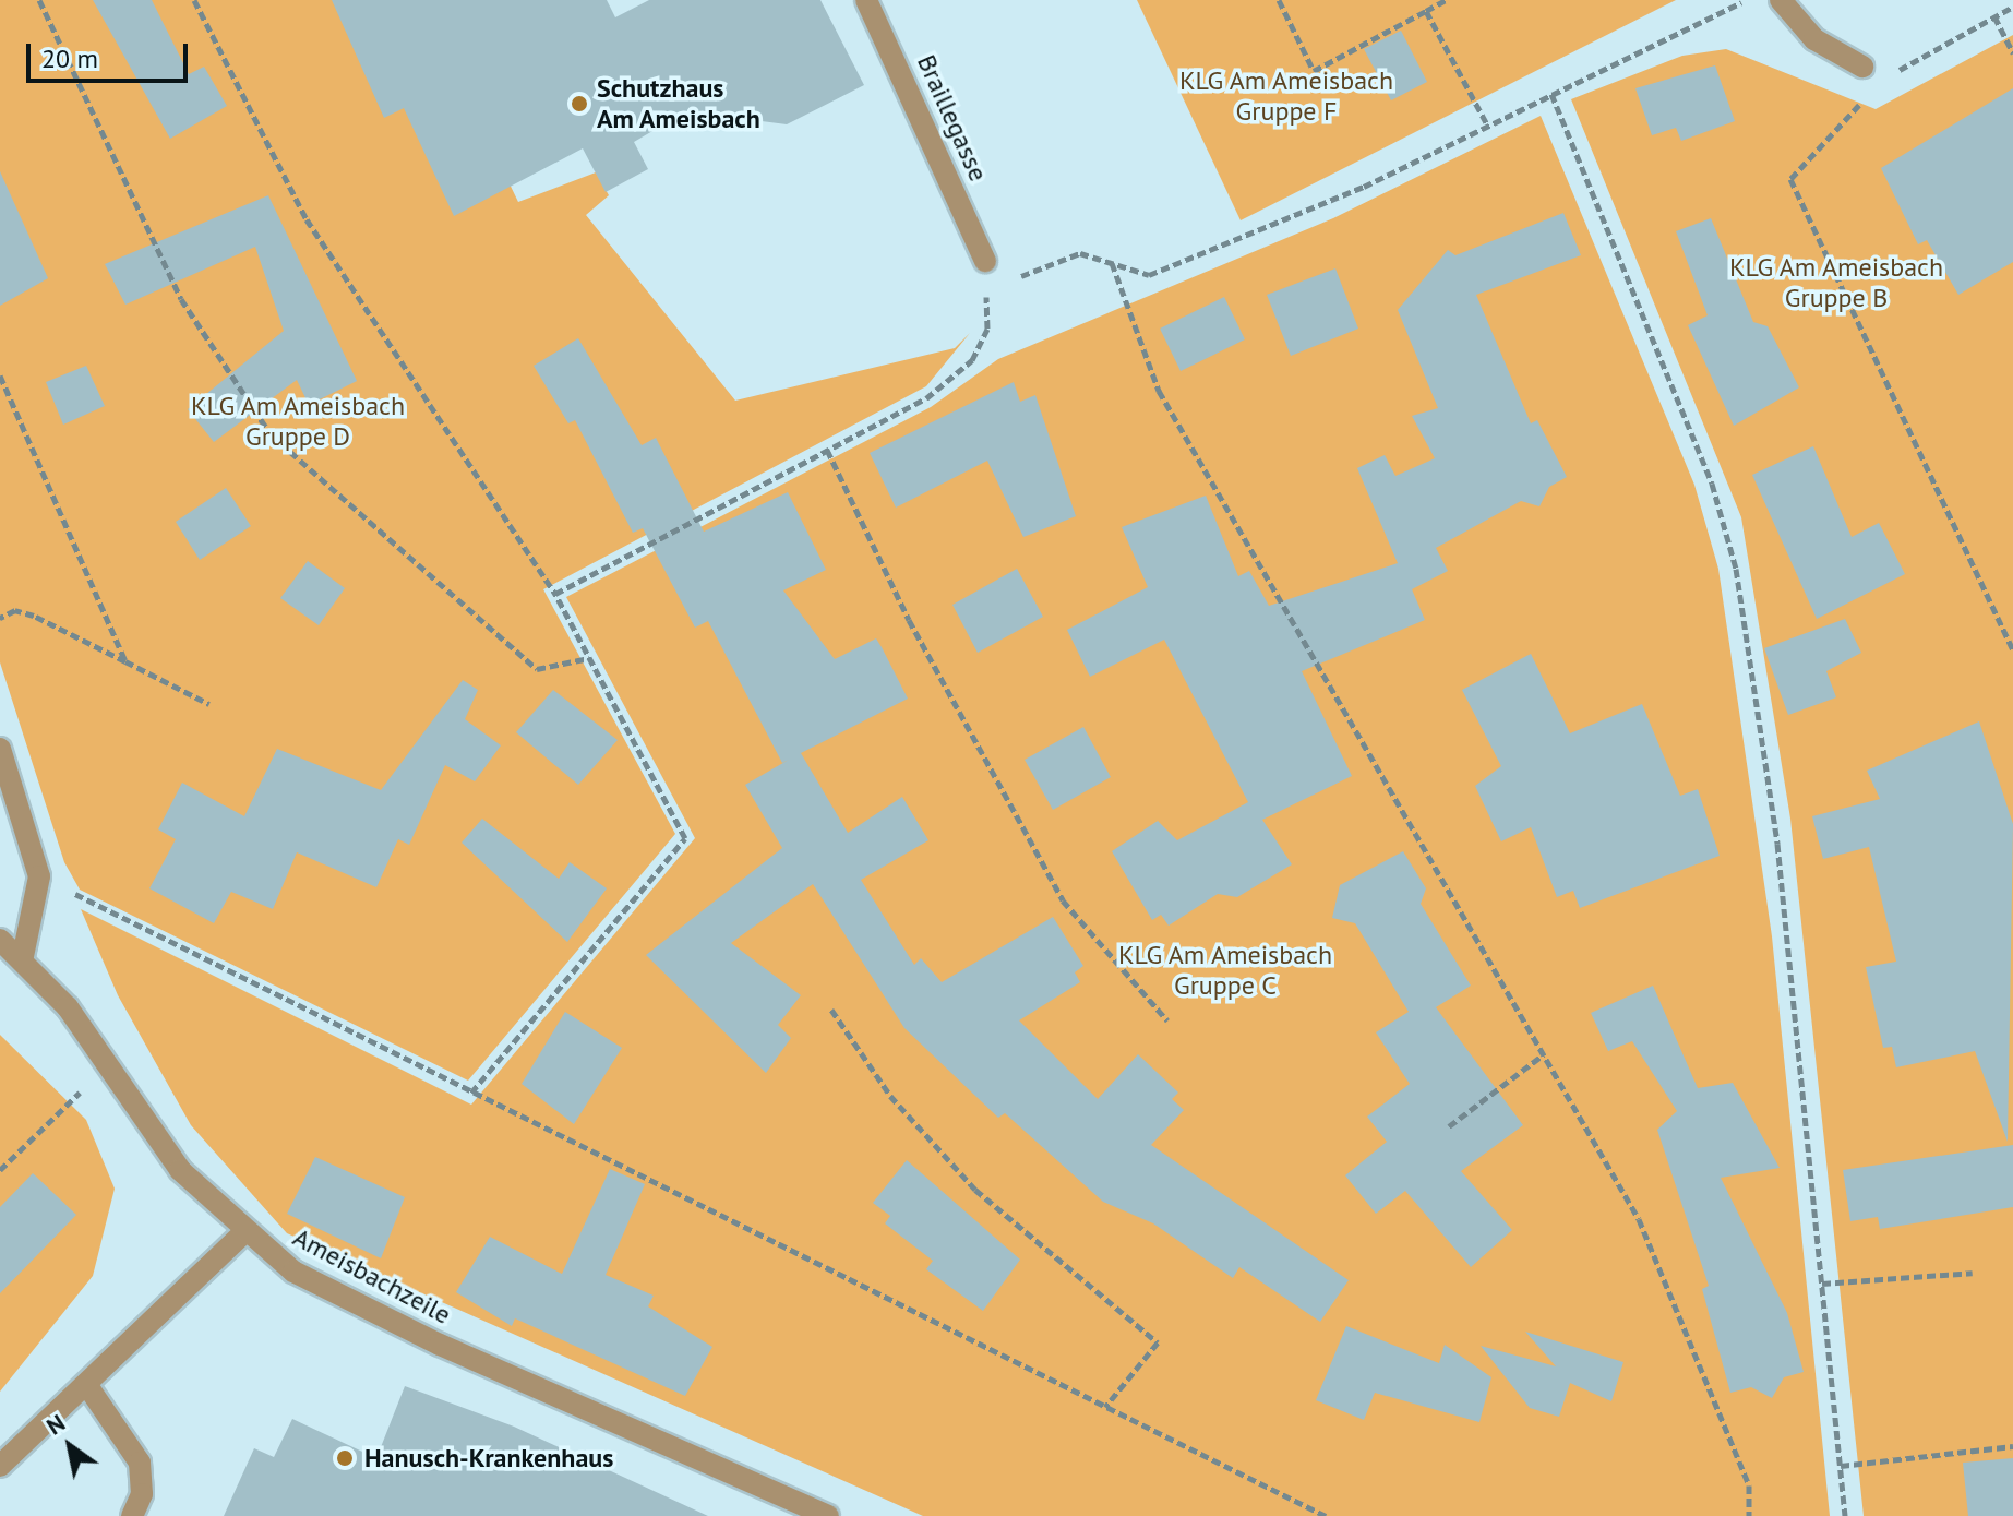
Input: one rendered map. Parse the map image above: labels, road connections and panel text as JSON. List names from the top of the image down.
{
  "streets": {
    "street": ["Braillegasse", "Ameisbachzeile"]
  },
  "parks": [
    "KLG Am Ameisbach Gruppe F",
    "KLG Am Ameisbach Gruppe B",
    "KLG Am Ameisbach Gruppe D",
    "KLG Am Ameisbach Gruppe C"
  ],
  "places": ["Schutzhaus Am Ameisbach", "Hanusch-Krankenhaus"],
  "scale_bar": "20 m",
  "north": "top left"
}
